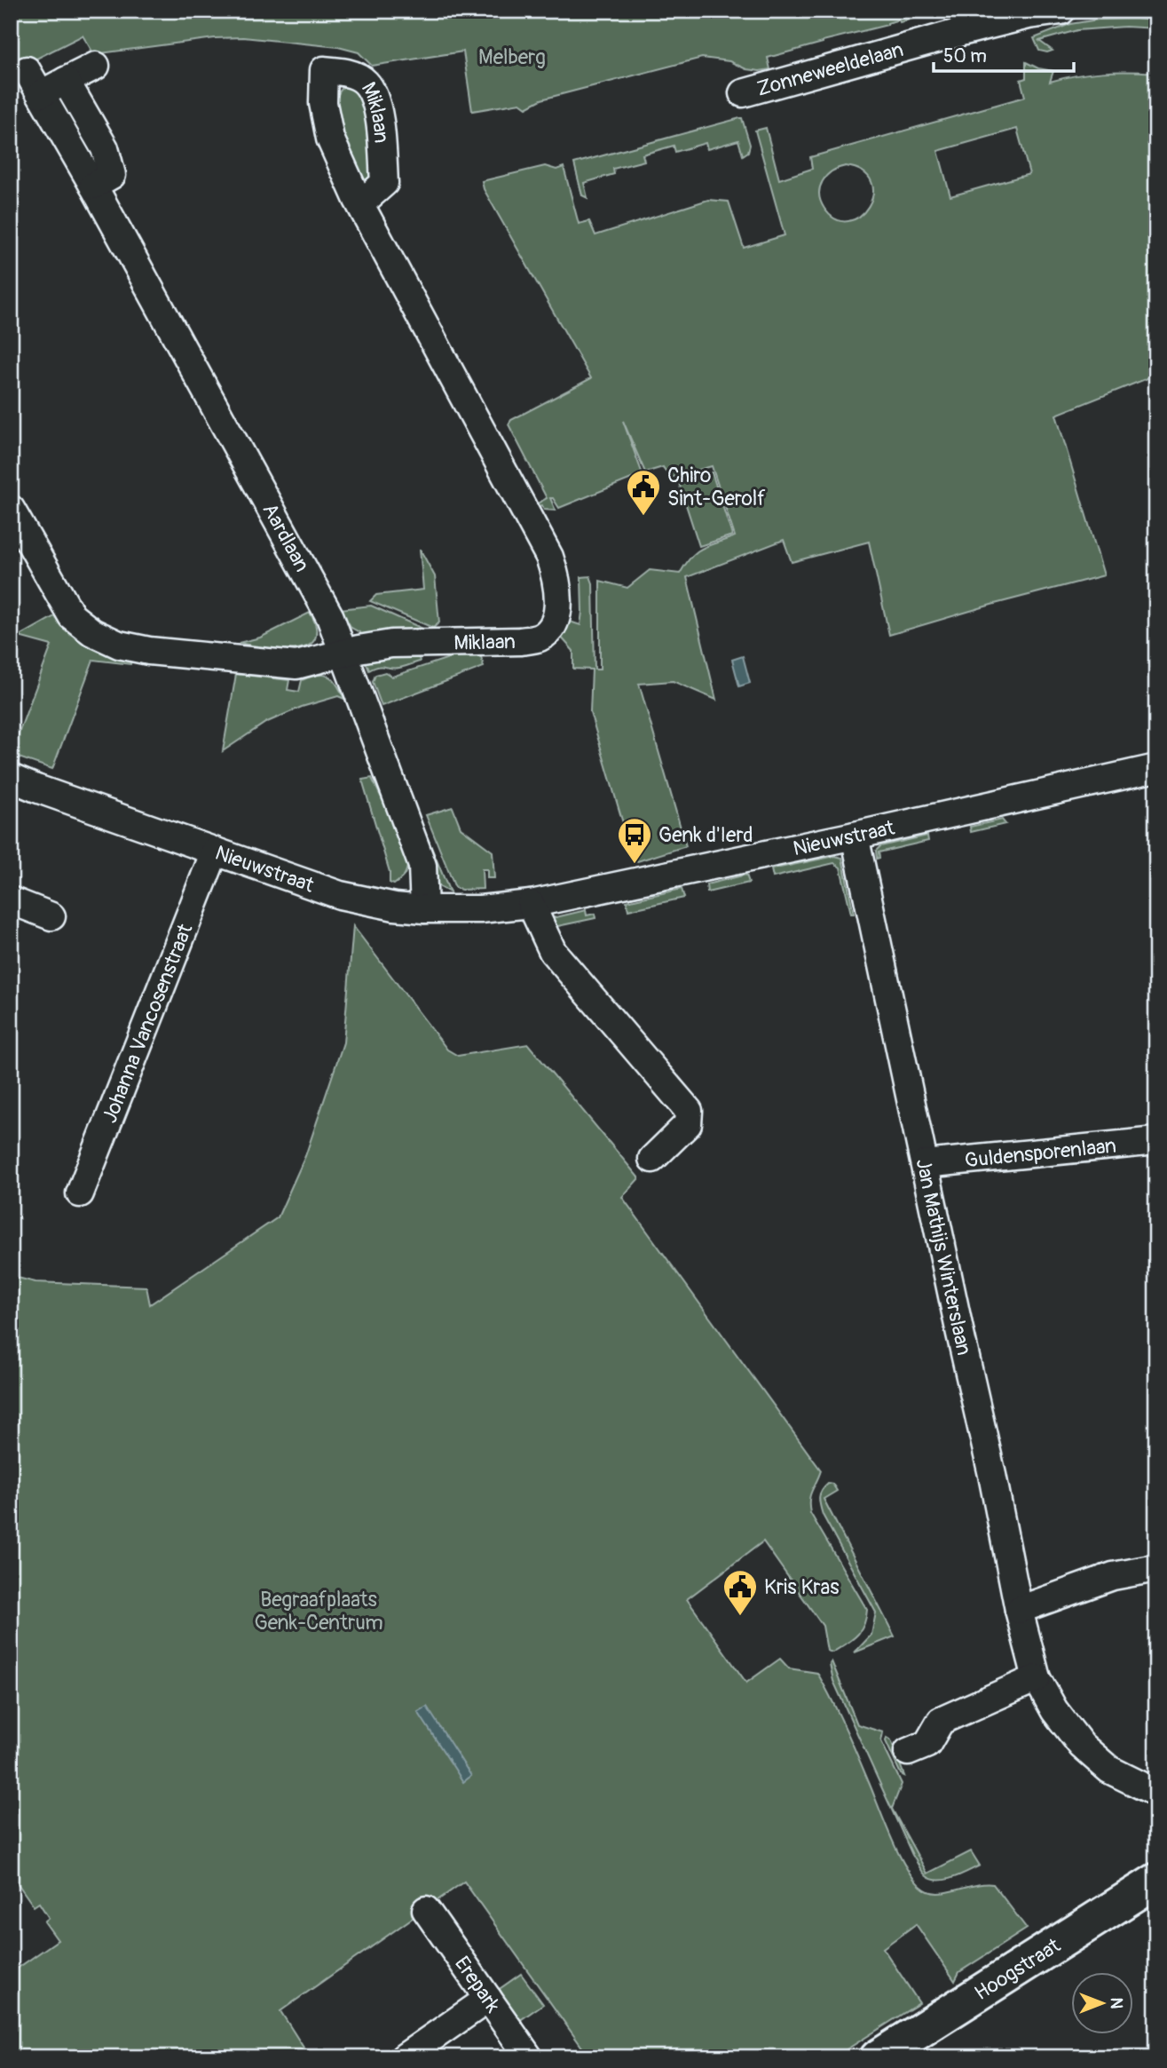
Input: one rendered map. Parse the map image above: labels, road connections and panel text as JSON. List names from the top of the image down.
{
  "streets": {
    "main road": ["Hoogstraat"],
    "street": [
      "Zonneweeldelaan",
      "Miklaan",
      "Aardlaan",
      "Nieuwstraat",
      "Johanna Vancosenstraat",
      "Guldensporenlaan",
      "Jan Mathijs Winterslaan",
      "Erepark"
    ]
  },
  "crossings": [
    ["Miklaan", "Aardlaan"],
    ["Aardlaan", "Nieuwstraat"],
    ["Nieuwstraat", "Johanna Vancosenstraat"],
    ["Nieuwstraat", "Jan Mathijs Winterslaan"],
    ["Guldensporenlaan", "Jan Mathijs Winterslaan"]
  ],
  "parks": ["Melberg", "Begraafplaats Genk-Centrum"],
  "places": {
    "public building": ["Chiro Sint-Gerolf", "Kris Kras"],
    "bus stop": ["Genk d'Ierd"]
  },
  "scale_bar": "50 m",
  "north": "right"
}
